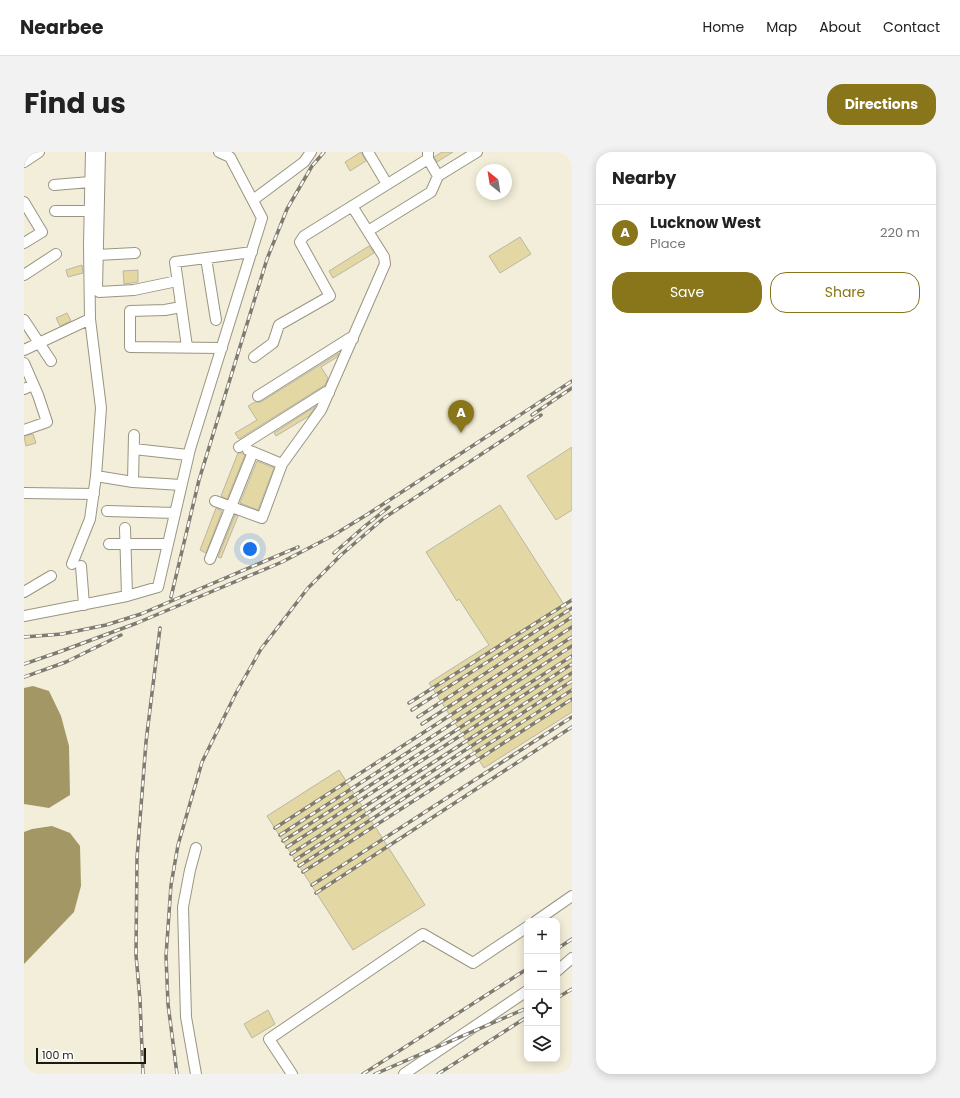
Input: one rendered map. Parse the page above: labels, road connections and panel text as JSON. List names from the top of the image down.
{
  "scale_bar": "100 m",
  "north": "top left",
  "page": {
    "header": "Nearbee",
    "nav": [
      "Home",
      "Map",
      "About",
      "Contact"
    ],
    "title": "Find us",
    "buttons": [
      "Directions",
      ["Save", "Share"]
    ],
    "heading": "Nearby",
    "list": [
      {
        "mark": "A",
        "name": "Lucknow West",
        "note": "Place",
        "value": "220 m"
      }
    ],
    "pins": "A",
    "map_buttons": ["+", "−"],
    "scale": "100 m"
  }
}
